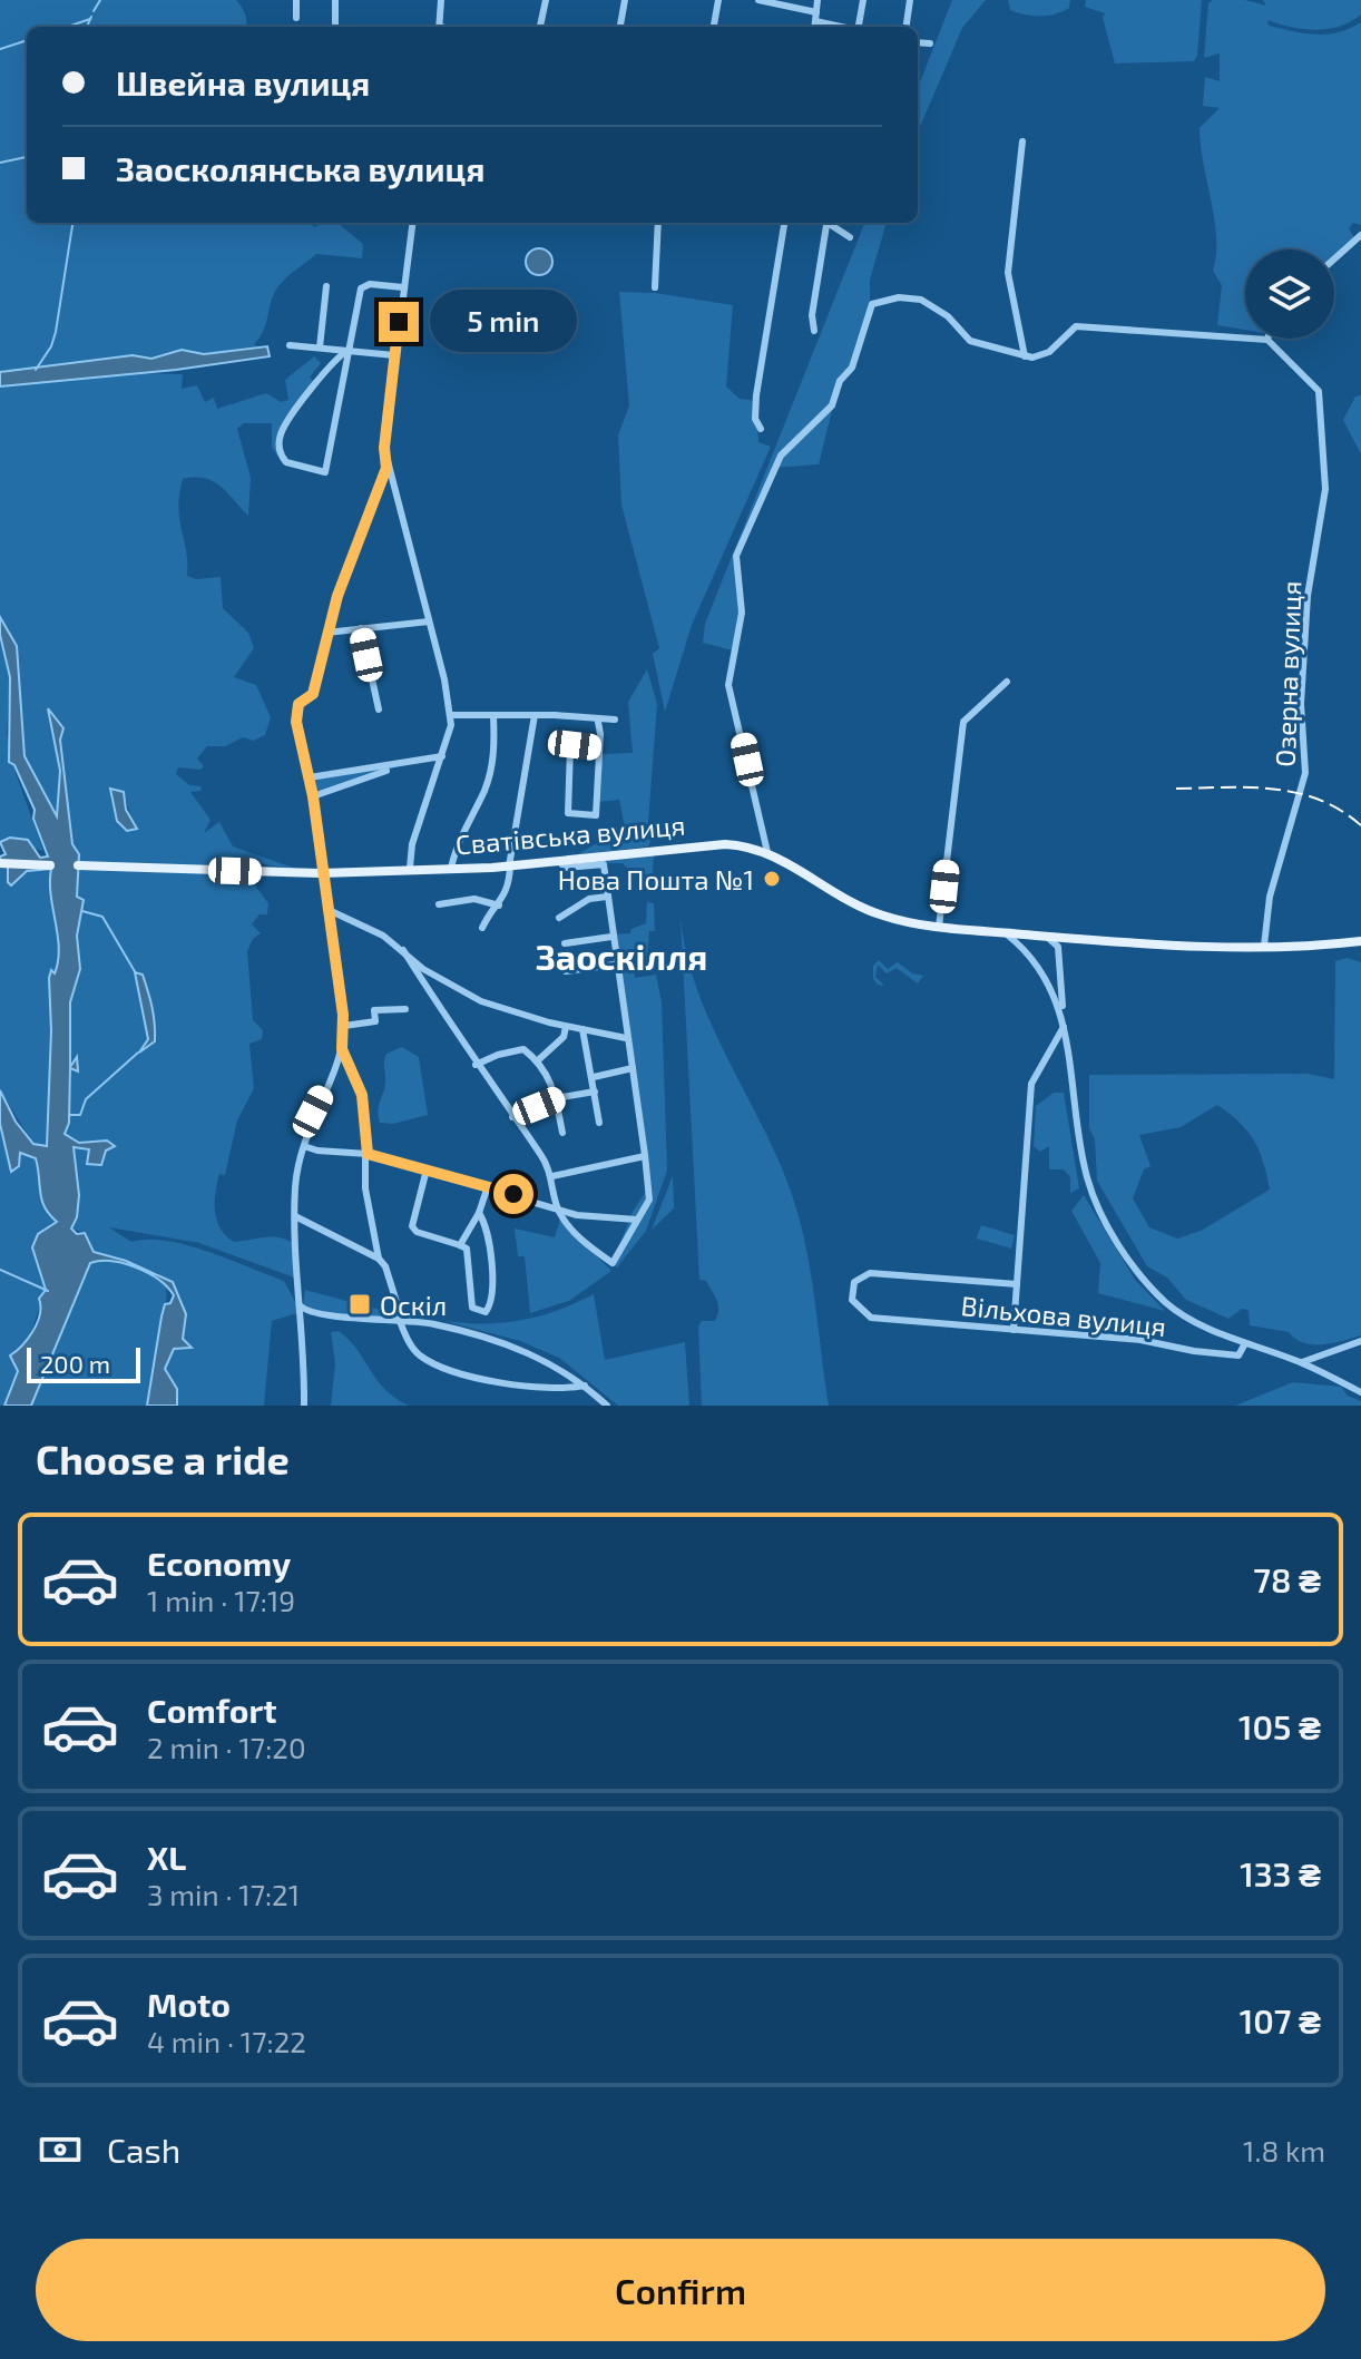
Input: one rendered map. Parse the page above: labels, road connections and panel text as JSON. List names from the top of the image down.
{
  "streets": {
    "main road": ["Сватівська вулиця"],
    "street": ["Озерна вулиця", "Вільхова вулиця"]
  },
  "crossings": [
    ["Озерна вулиця", "Сватівська вулиця"]
  ],
  "districts": ["Заоскiлля"],
  "places": {
    "other": ["Нова Пошта №1"],
    "transit": ["Оскіл"]
  },
  "scale_bar": "200 m",
  "page": {
    "banner": ["Швейна вулиця", "Заосколянська вулиця"],
    "bubble": "5 min",
    "scale": "200 m",
    "heading": "Choose a ride",
    "list": [
      {
        "name": "Economy",
        "note": "1 min · 17:19",
        "value": "78 ₴"
      },
      {
        "name": "Comfort",
        "note": "2 min · 17:20",
        "value": "105 ₴"
      },
      {
        "name": "XL",
        "note": "3 min · 17:21",
        "value": "133 ₴"
      },
      {
        "name": "Moto",
        "note": "4 min · 17:22",
        "value": "107 ₴"
      }
    ],
    "pay": ["Cash", "1.8 km"],
    "buttons": "Confirm"
  }
}
